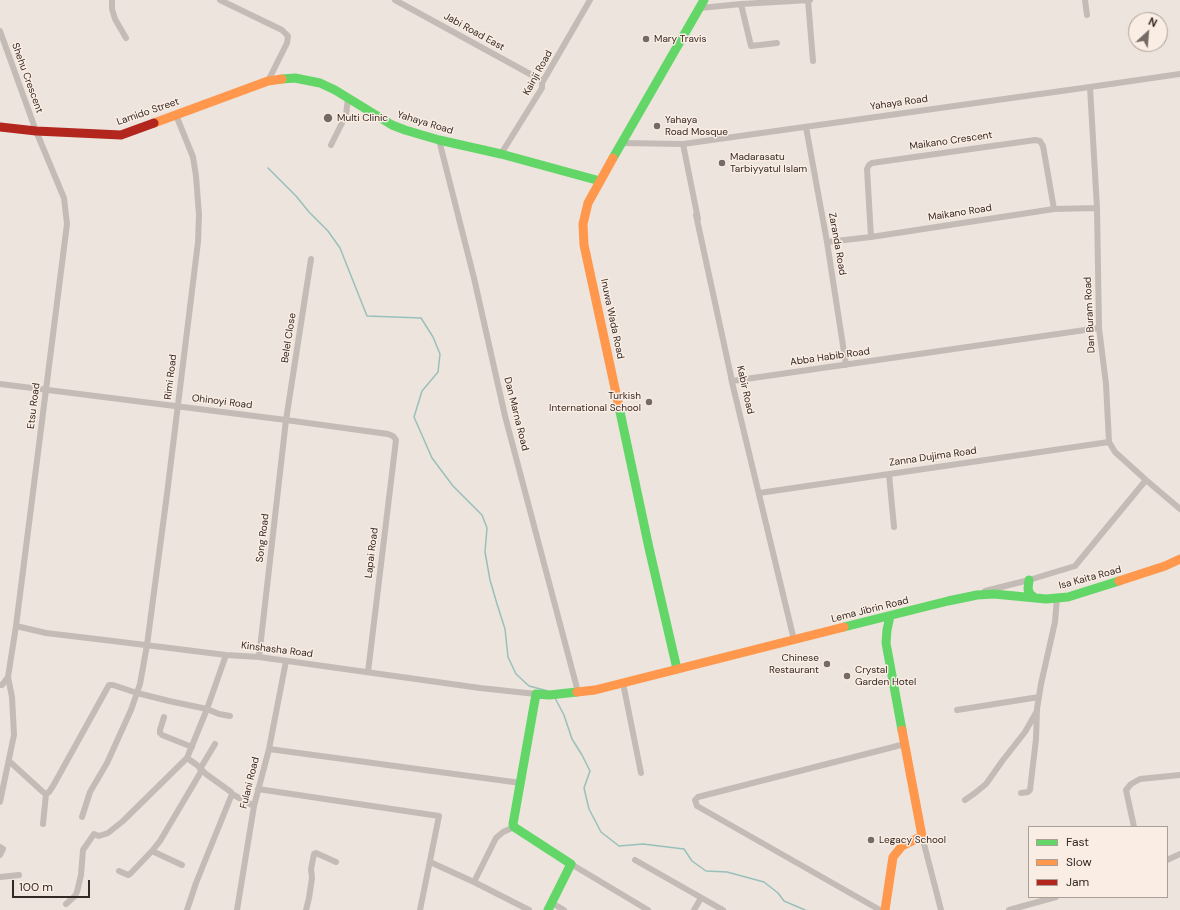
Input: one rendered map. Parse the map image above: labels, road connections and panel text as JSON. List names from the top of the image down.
{
  "streets": {
    "street": [
      "Jabi Road East",
      "Kainji Road",
      "Shehu Crescent",
      "Yahaya Road",
      "Lamido Street",
      "Maikano Crescent",
      "Maikano Road",
      "Zaranda Road",
      "Dan Buram Road",
      "Inuwa Wada Road",
      "Belel Close",
      "Abba Habib Road",
      "Rimi Road",
      "Kabir Road",
      "Ohinoyi Road",
      "Etsu Road",
      "Dan Marna Road",
      "Zanna Dujima Road",
      "Song Road",
      "Lapai Road",
      "Isa Kaita Road",
      "Lema Jibrin Road",
      "Kinshasha Road",
      "Fulani Road"
    ]
  },
  "crossings": [
    ["Jabi Road East", "Kainji Road"],
    ["Kainji Road", "Yahaya Road"],
    ["Shehu Crescent", "Lamido Street"],
    ["Shehu Crescent", "Etsu Road"],
    ["Yahaya Road", "Lamido Street"],
    ["Yahaya Road", "Zaranda Road"],
    ["Yahaya Road", "Dan Buram Road"],
    ["Yahaya Road", "Inuwa Wada Road"],
    ["Yahaya Road", "Kabir Road"],
    ["Yahaya Road", "Dan Marna Road"],
    ["Lamido Street", "Rimi Road"],
    ["Lamido Street", "Etsu Road"],
    ["Maikano Crescent", "Maikano Road"],
    ["Maikano Road", "Zaranda Road"],
    ["Maikano Road", "Dan Buram Road"],
    ["Zaranda Road", "Abba Habib Road"],
    ["Dan Buram Road", "Abba Habib Road"],
    ["Dan Buram Road", "Zanna Dujima Road"],
    ["Inuwa Wada Road", "Lema Jibrin Road"],
    ["Belel Close", "Ohinoyi Road"],
    ["Belel Close", "Song Road"],
    ["Abba Habib Road", "Kabir Road"],
    ["Rimi Road", "Ohinoyi Road"],
    ["Rimi Road", "Kinshasha Road"],
    ["Kabir Road", "Zanna Dujima Road"],
    ["Kabir Road", "Lema Jibrin Road"],
    ["Ohinoyi Road", "Etsu Road"],
    ["Ohinoyi Road", "Song Road"],
    ["Ohinoyi Road", "Lapai Road"],
    ["Etsu Road", "Kinshasha Road"],
    ["Dan Marna Road", "Lema Jibrin Road"],
    ["Song Road", "Kinshasha Road"],
    ["Lapai Road", "Kinshasha Road"],
    ["Isa Kaita Road", "Lema Jibrin Road"],
    ["Lema Jibrin Road", "Kinshasha Road"],
    ["Kinshasha Road", "Fulani Road"]
  ],
  "places": [
    "Mary Travis",
    "Multi Clinic",
    "Yahaya Road Mosque",
    "Madarasatu Tarbiyyatul Islam",
    "Turkish International School",
    "Chinese Restaurant",
    "Crystal Garden Hotel",
    "Legacy School"
  ],
  "legend": ["Fast", "Slow", "Jam"],
  "scale_bar": "100 m",
  "north": "top right"
}
